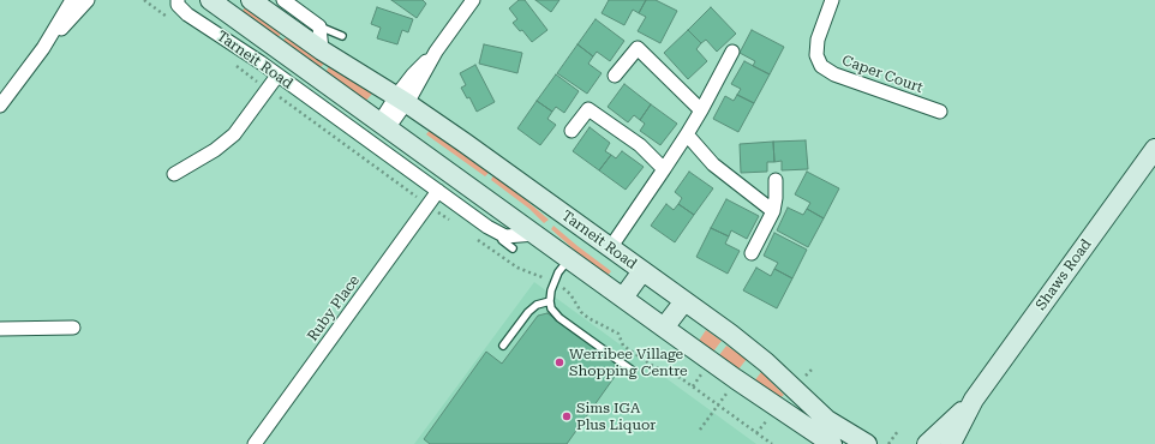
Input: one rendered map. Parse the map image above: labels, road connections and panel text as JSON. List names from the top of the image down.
{
  "streets": {
    "main road": ["Tarneit Road", "Shaws Road"],
    "street": ["Caper Court", "Ruby Place"]
  },
  "crossings": [
    ["Tarneit Road", "Ruby Place"]
  ],
  "places": ["Werribee Village Shopping Centre", "Sims IGA Plus Liquor"]
}
